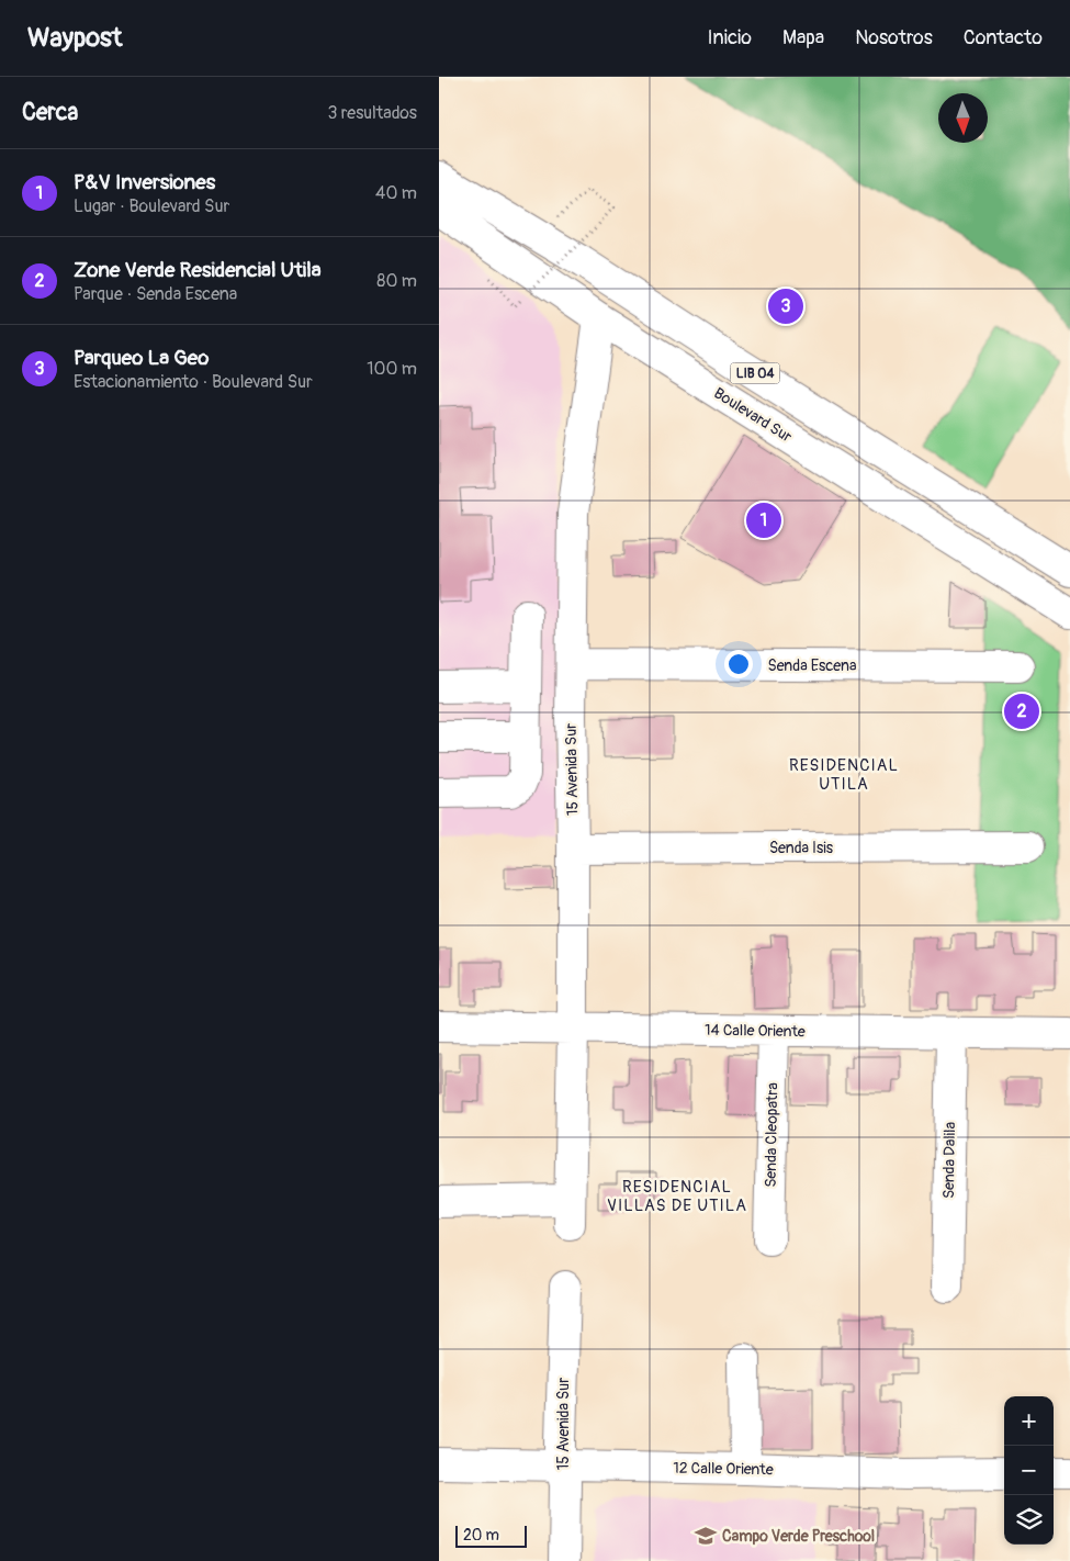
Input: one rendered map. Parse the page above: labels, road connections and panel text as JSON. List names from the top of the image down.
{
  "streets": {
    "main road": [
      "LIB 04",
      "Boulevard Sur",
      "Senda Escena",
      "15 Avenida Sur",
      "Senda Isis",
      "14 Calle Oriente",
      "Senda Cleopatra",
      "Senda Dalila",
      "12 Calle Oriente"
    ]
  },
  "crossings": [
    ["Boulevard Sur", "15 Avenida Sur"],
    ["Senda Escena", "15 Avenida Sur"],
    ["15 Avenida Sur", "Senda Isis"],
    ["15 Avenida Sur", "14 Calle Oriente"],
    ["15 Avenida Sur", "12 Calle Oriente"],
    ["14 Calle Oriente", "Senda Cleopatra"],
    ["14 Calle Oriente", "Senda Dalila"]
  ],
  "districts": ["RESIDENCIAL UTILA", "RESIDENCIAL VILLAS DE UTILA"],
  "places": {
    "school or university": ["Campo Verde Preschool"]
  },
  "scale_bar": "20 m",
  "north": "bottom",
  "page": {
    "header": "Waypost",
    "nav": [
      "Inicio",
      "Mapa",
      "Nosotros",
      "Contacto"
    ],
    "heading": ["Cerca", "3 resultados"],
    "list": [
      {
        "mark": "1",
        "name": "P&V Inversiones",
        "note": "Lugar · Boulevard Sur",
        "value": "40 m"
      },
      {
        "mark": "2",
        "name": "Zone Verde Residencial Utila",
        "note": "Parque · Senda Escena",
        "value": "80 m"
      },
      {
        "mark": "3",
        "name": "Parqueo La Geo",
        "note": "Estacionamiento · Boulevard Sur",
        "value": "100 m"
      }
    ],
    "pins": ["3", "1", "2"],
    "map_buttons": ["+", "−"],
    "scale": "20 m"
  }
}
